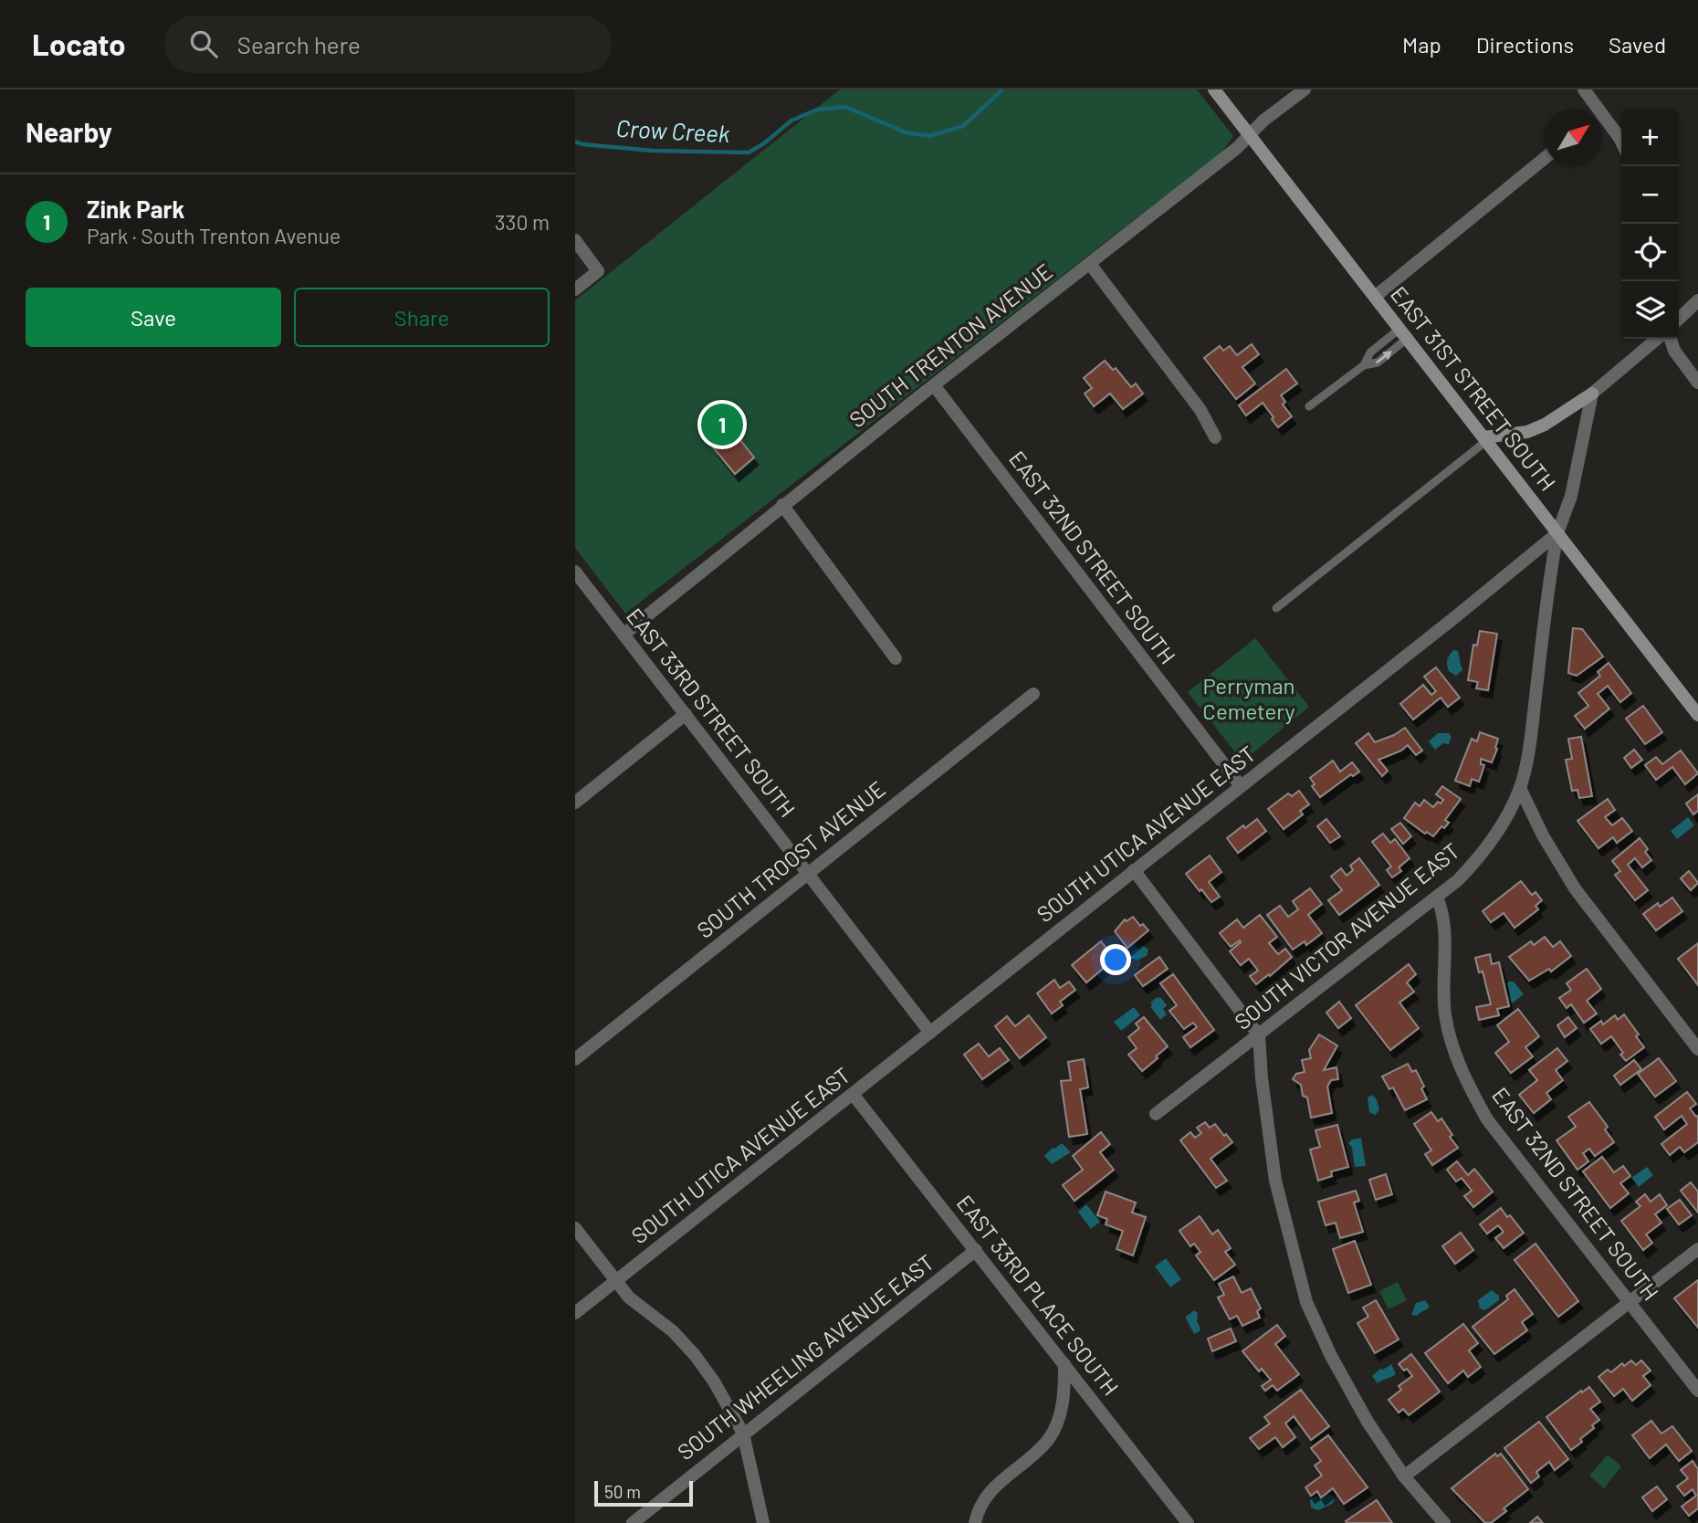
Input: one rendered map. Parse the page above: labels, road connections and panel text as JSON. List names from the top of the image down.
{
  "streets": {
    "main road": ["EAST 31ST STREET SOUTH"],
    "street": [
      "SOUTH TRENTON AVENUE",
      "EAST 32ND STREET SOUTH",
      "EAST 33RD STREET SOUTH",
      "SOUTH UTICA AVENUE EAST",
      "SOUTH TROOST AVENUE",
      "SOUTH VICTOR AVENUE EAST",
      "EAST 33RD PLACE SOUTH",
      "SOUTH WHEELING AVENUE EAST"
    ]
  },
  "crossings": [
    ["SOUTH TRENTON AVENUE", "EAST 31ST STREET SOUTH"],
    ["SOUTH TRENTON AVENUE", "EAST 32ND STREET SOUTH"],
    ["SOUTH TRENTON AVENUE", "EAST 33RD STREET SOUTH"],
    ["EAST 31ST STREET SOUTH", "SOUTH UTICA AVENUE EAST"],
    ["EAST 31ST STREET SOUTH", "SOUTH VICTOR AVENUE EAST"],
    ["EAST 32ND STREET SOUTH", "SOUTH UTICA AVENUE EAST"],
    ["EAST 32ND STREET SOUTH", "SOUTH VICTOR AVENUE EAST"],
    ["EAST 33RD STREET SOUTH", "SOUTH UTICA AVENUE EAST"],
    ["EAST 33RD STREET SOUTH", "SOUTH TROOST AVENUE"],
    ["SOUTH UTICA AVENUE EAST", "SOUTH VICTOR AVENUE EAST"],
    ["SOUTH UTICA AVENUE EAST", "EAST 33RD PLACE SOUTH"],
    ["EAST 33RD PLACE SOUTH", "SOUTH WHEELING AVENUE EAST"]
  ],
  "water": ["Crow Creek"],
  "parks": ["Perryman Cemetery"],
  "scale_bar": "50 m",
  "north": "top right",
  "page": {
    "header": "Locato",
    "search": "Search here",
    "nav": ["Map", "Directions", "Saved"],
    "heading": "Nearby",
    "map_buttons": ["+", "−"],
    "list": [
      {
        "mark": "1",
        "name": "Zink Park",
        "note": "Park · South Trenton Avenue",
        "value": "330 m"
      }
    ],
    "buttons": ["Save", "Share"],
    "pins": "1",
    "scale": "50 m"
  }
}
